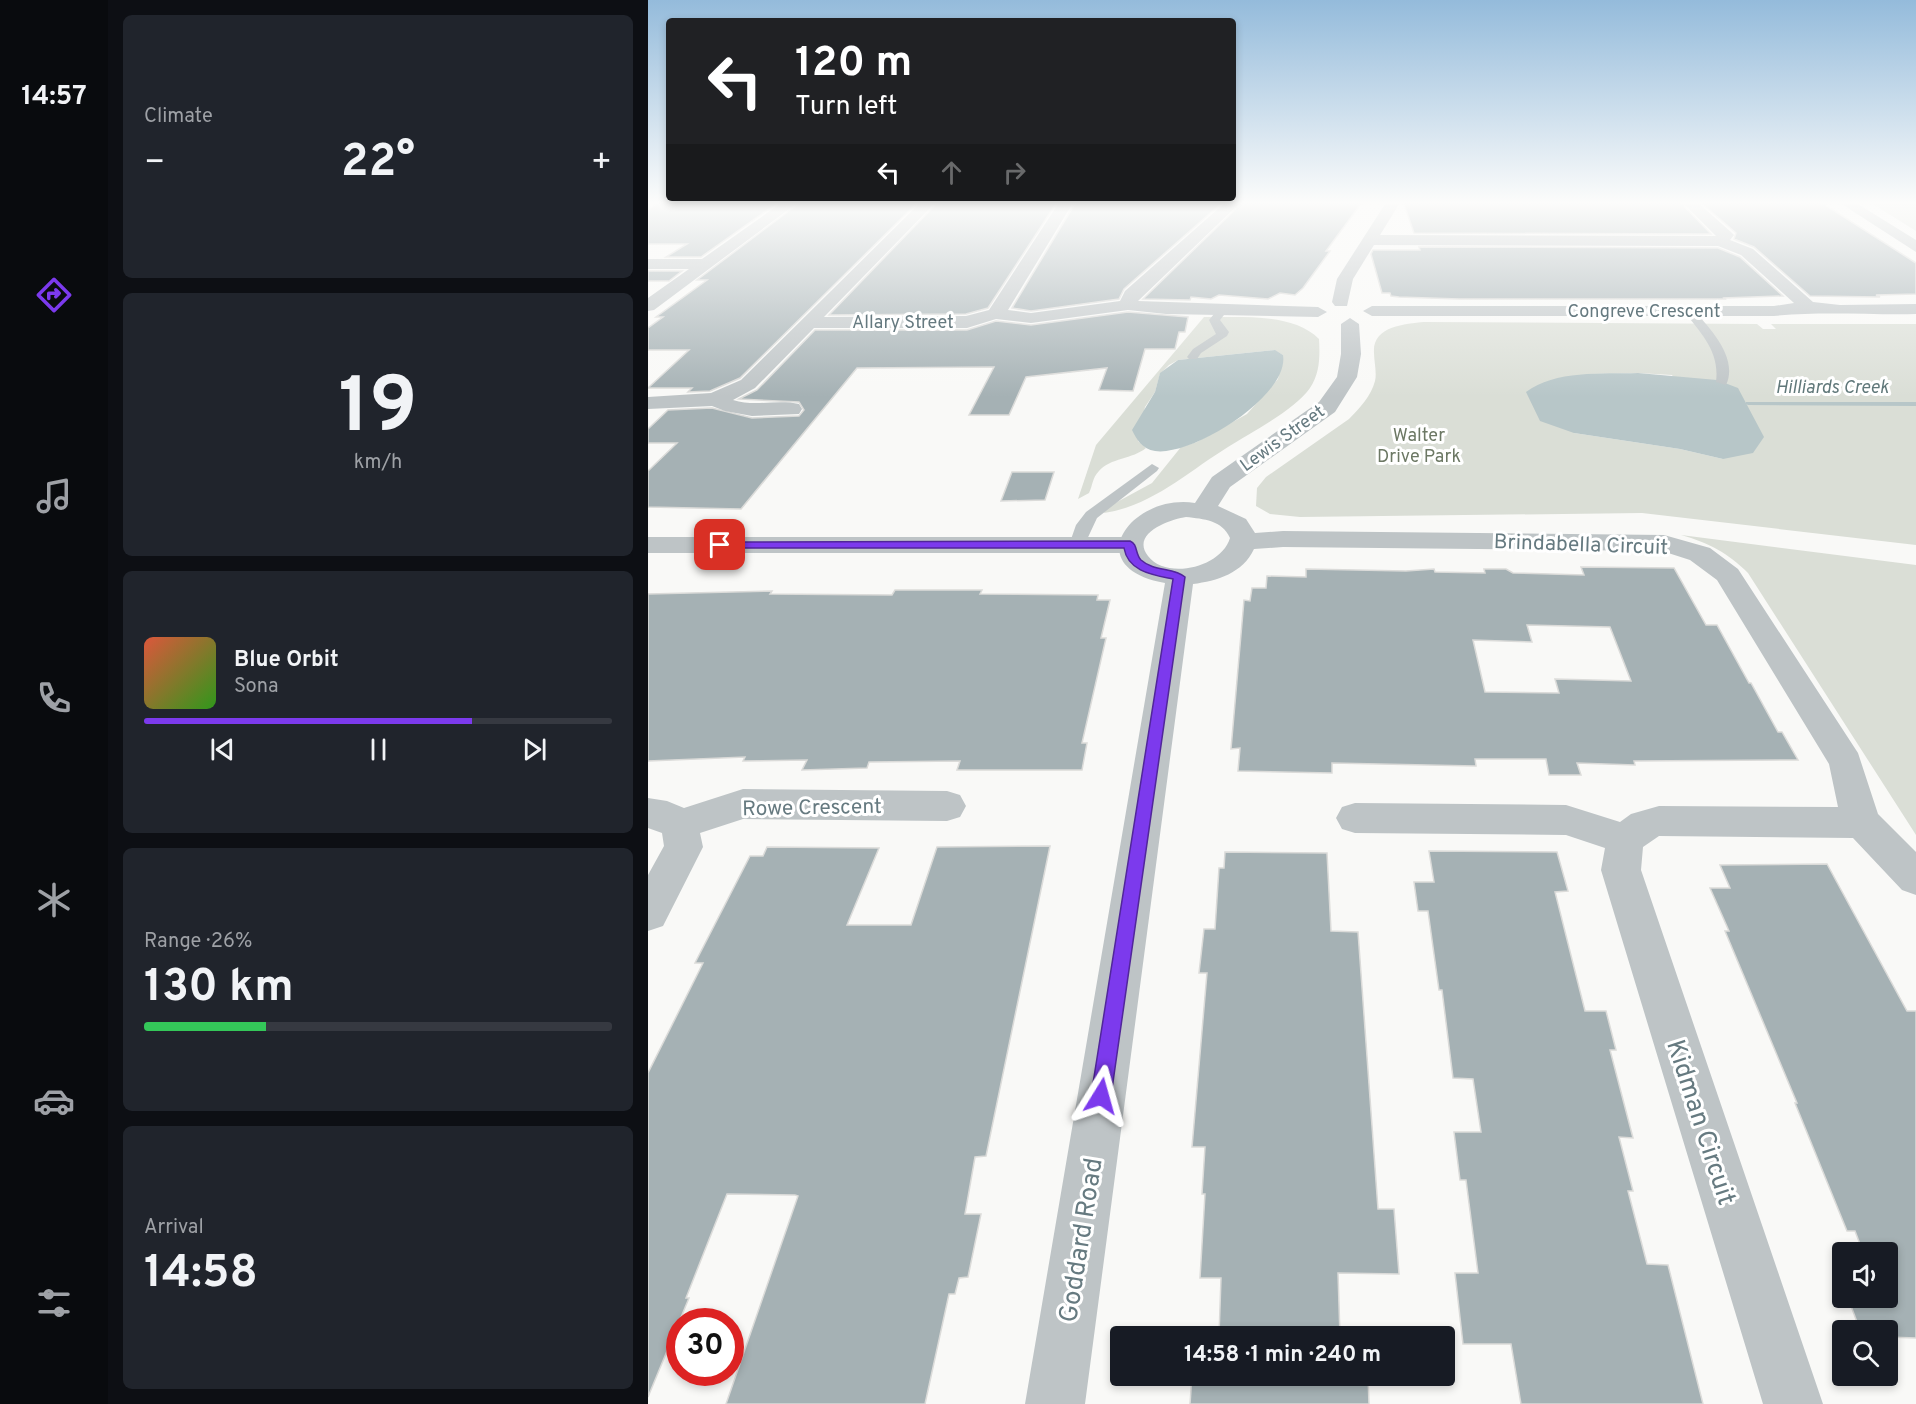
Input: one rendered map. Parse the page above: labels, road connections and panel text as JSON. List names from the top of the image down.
{
  "streets": {
    "street": [
      "Congreve Crescent",
      "Allary Street",
      "Lewis Street",
      "Brindabella Circuit",
      "Rowe Crescent",
      "Kidman Circuit",
      "Goddard Road"
    ]
  },
  "crossings": [
    ["Lewis Street", "Brindabella Circuit"],
    ["Lewis Street", "Goddard Road"],
    ["Brindabella Circuit", "Goddard Road"]
  ],
  "water": ["Hilliards Creek"],
  "parks": ["Walter Drive Park"],
  "page": {
    "tabs": "14:57",
    "tile": [
      "Climate",
      ["19", "km/h"],
      ["Range · 26%", "130 km"],
      ["Arrival", "14:58"]
    ],
    "turn": ["120 m", "Turn left"],
    "heat": ["−", "22°", "+"],
    "song": ["Blue Orbit", "Sona"],
    "limit": "30",
    "trip": "14:58 · 1 min · 240 m"
  }
}
